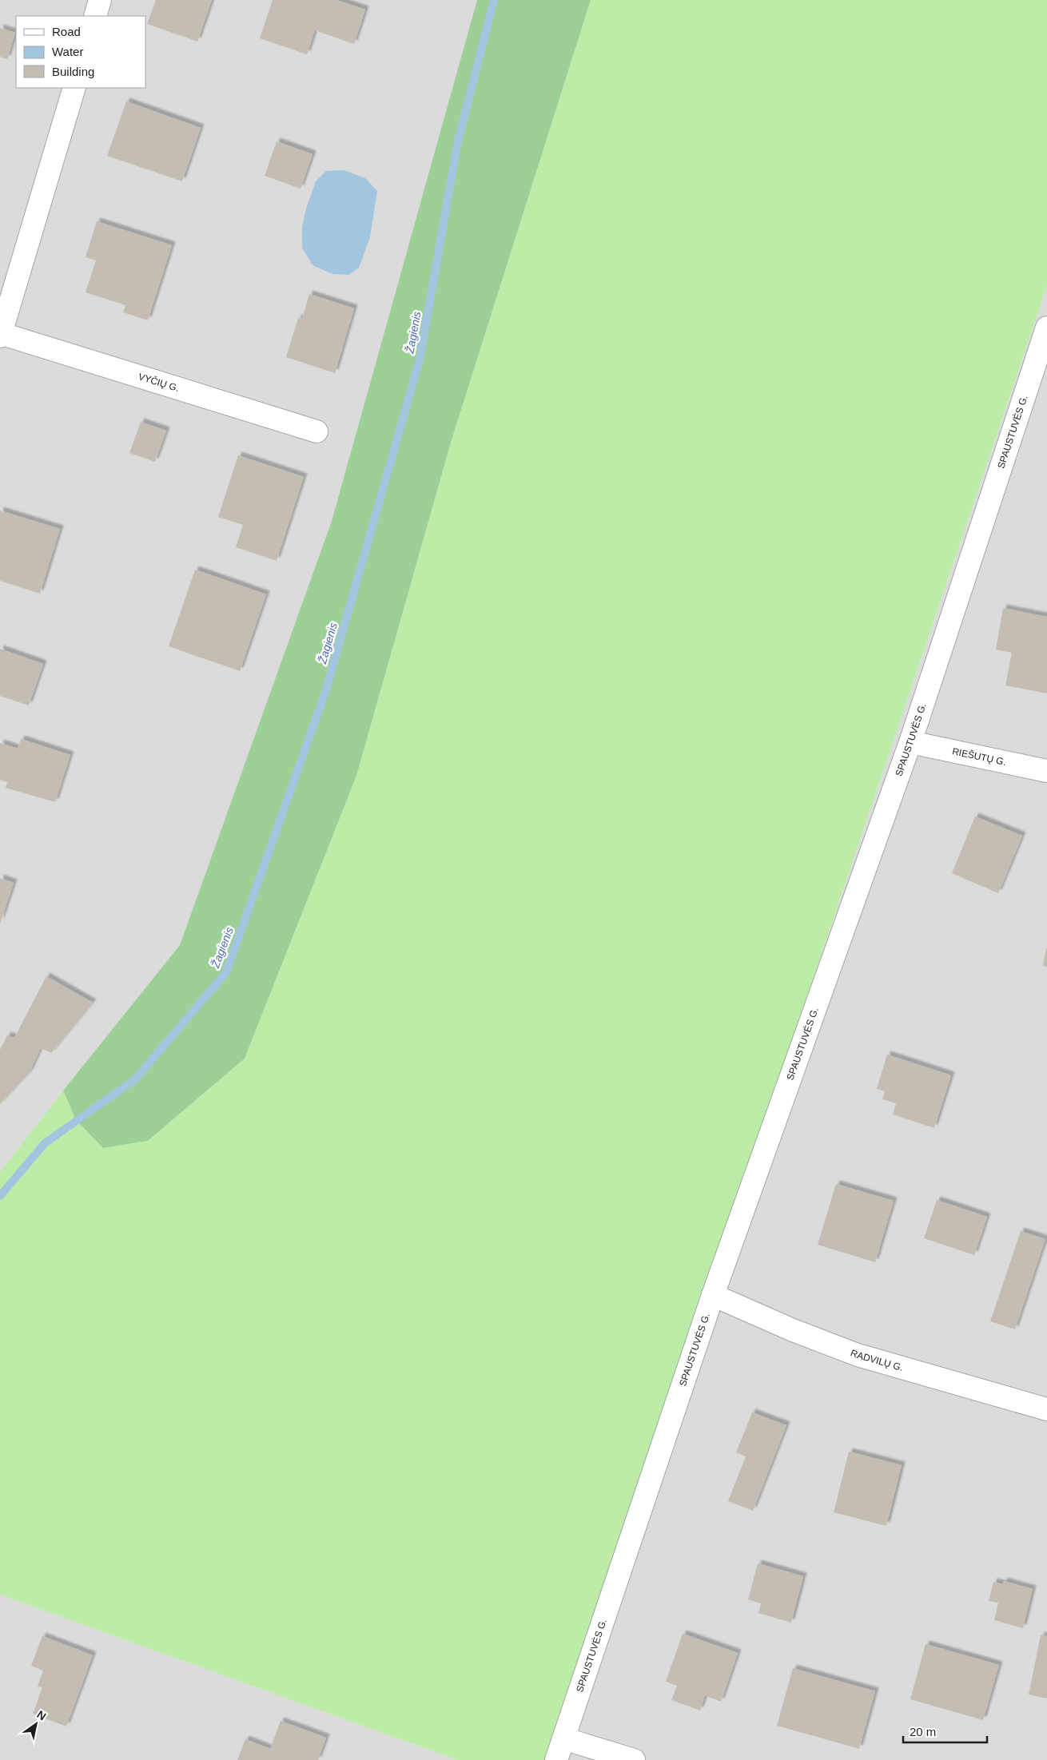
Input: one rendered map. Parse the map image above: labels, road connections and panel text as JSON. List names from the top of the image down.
{
  "streets": {
    "street": [
      "VYČIŲ G.",
      "SPAUSTUVĖS G.",
      "RIEŠUTŲ G.",
      "RADVILŲ G."
    ]
  },
  "crossings": [
    ["SPAUSTUVĖS G.", "RIEŠUTŲ G."],
    ["SPAUSTUVĖS G.", "RADVILŲ G."]
  ],
  "water": ["Žagienis"],
  "legend": ["Road", "Water", "Building"],
  "scale_bar": "20 m",
  "north": "top right"
}
